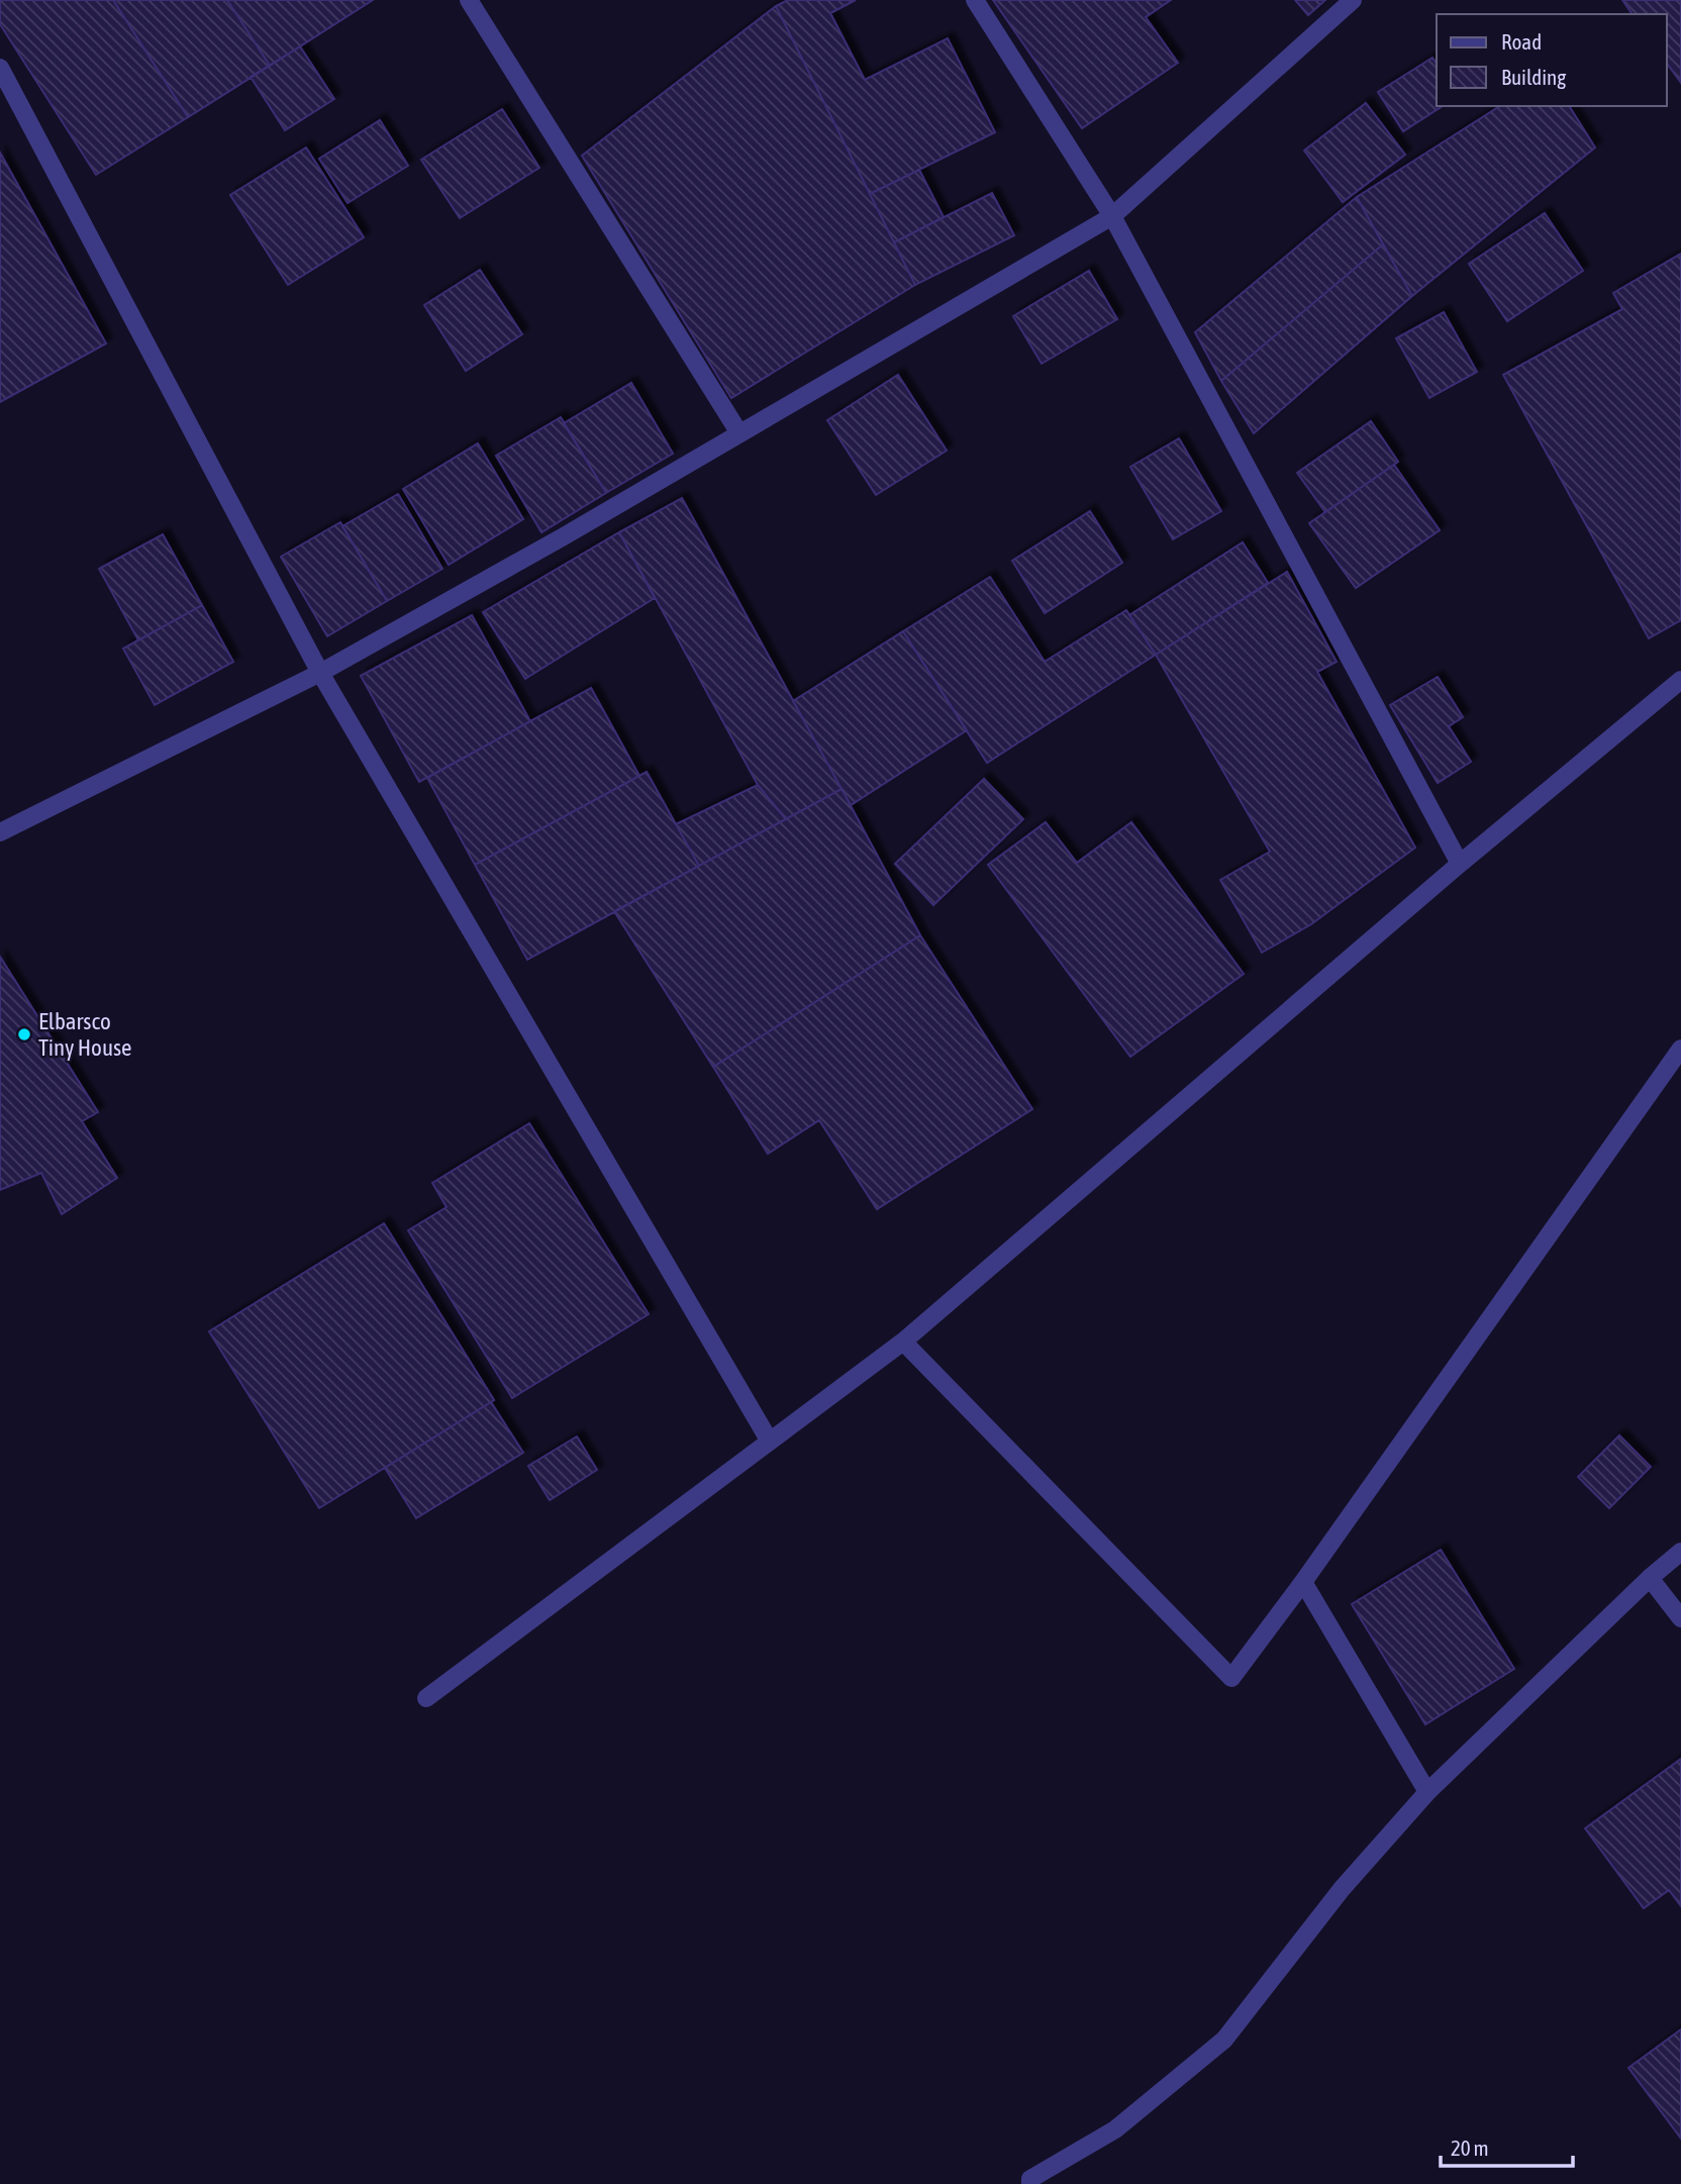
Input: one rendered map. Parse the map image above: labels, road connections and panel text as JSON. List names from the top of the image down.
{
  "places": ["Elbarsco Tiny House"],
  "legend": ["Road", "Building"],
  "scale_bar": "20 m"
}
